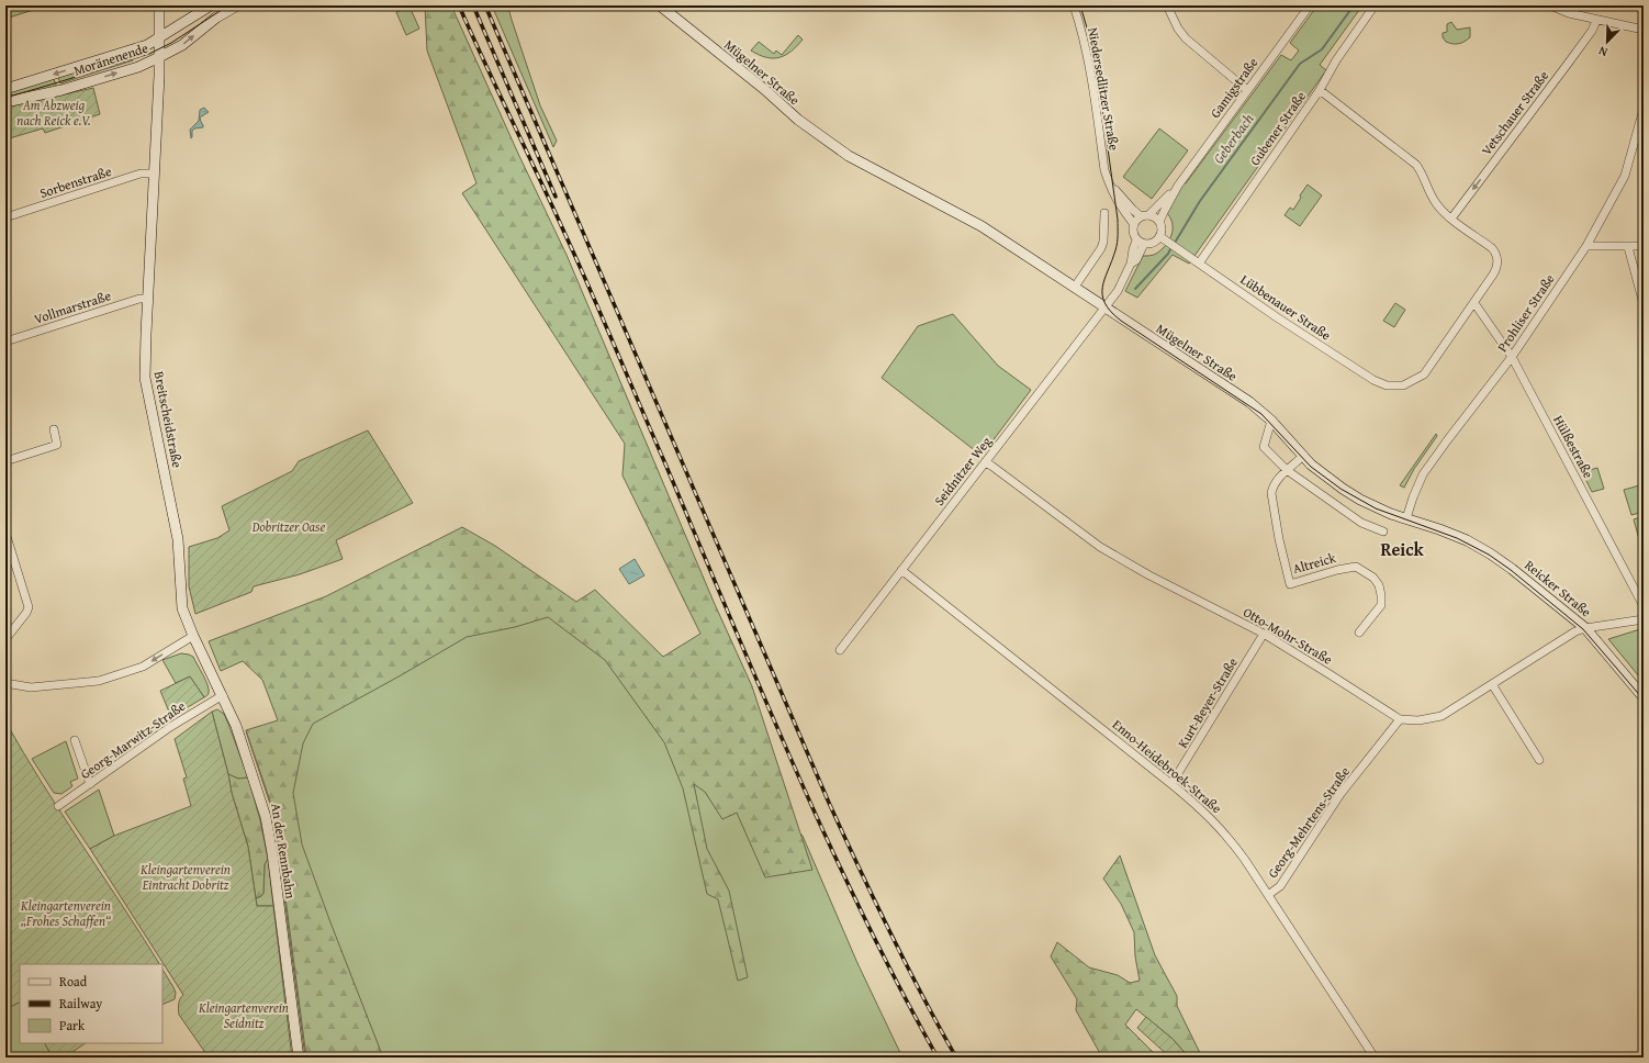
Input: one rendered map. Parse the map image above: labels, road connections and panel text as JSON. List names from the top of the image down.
{
  "streets": {
    "street": [
      "Moränenende",
      "Mügelner Straße",
      "Gamigstraße",
      "Niedersedlitzer Straße",
      "Vetschauer Straße",
      "Gubener Straße",
      "Sorbenstraße",
      "Vollmarstraße",
      "Lübbenauer Straße",
      "Prohliser Straße",
      "Breitscheidstraße",
      "Hülßestraße",
      "Seidnitzer Weg",
      "Altreick",
      "Reicker Straße",
      "Otto-Mohr-Straße",
      "Kurt-Beyer-Straße",
      "Georg-Marwitz-Straße",
      "Enno-Heidebroek-Straße",
      "Georg-Mehrtens-Straße",
      "An der Rennbahn"
    ]
  },
  "crossings": [
    ["Moränenende", "Breitscheidstraße"],
    ["Mügelner Straße", "Seidnitzer Weg"],
    ["Gamigstraße", "Niedersedlitzer Straße"],
    ["Gamigstraße", "Lübbenauer Straße"],
    ["Niedersedlitzer Straße", "Lübbenauer Straße"],
    ["Gubener Straße", "Lübbenauer Straße"],
    ["Sorbenstraße", "Breitscheidstraße"],
    ["Vollmarstraße", "Breitscheidstraße"],
    ["Lübbenauer Straße", "Hülßestraße"],
    ["Prohliser Straße", "Hülßestraße"],
    ["Prohliser Straße", "Reicker Straße"],
    ["Breitscheidstraße", "An der Rennbahn"],
    ["Seidnitzer Weg", "Otto-Mohr-Straße"],
    ["Seidnitzer Weg", "Enno-Heidebroek-Straße"],
    ["Otto-Mohr-Straße", "Kurt-Beyer-Straße"],
    ["Otto-Mohr-Straße", "Georg-Mehrtens-Straße"],
    ["Kurt-Beyer-Straße", "Enno-Heidebroek-Straße"],
    ["Georg-Marwitz-Straße", "An der Rennbahn"],
    ["Enno-Heidebroek-Straße", "Georg-Mehrtens-Straße"]
  ],
  "one_way": ["Vetschauer Straße"],
  "districts": ["Reick"],
  "water": ["Geberbach"],
  "parks": [
    "Am Abzweig nach Reick e.V.",
    "Dobritzer Oase",
    "Kleingartenverein Eintracht Dobritz",
    "Kleingartenverein „Frohes Schaffen“",
    "Kleingartenverein Seidnitz"
  ],
  "legend": ["Road", "Railway", "Park"],
  "north": "bottom left"
}
